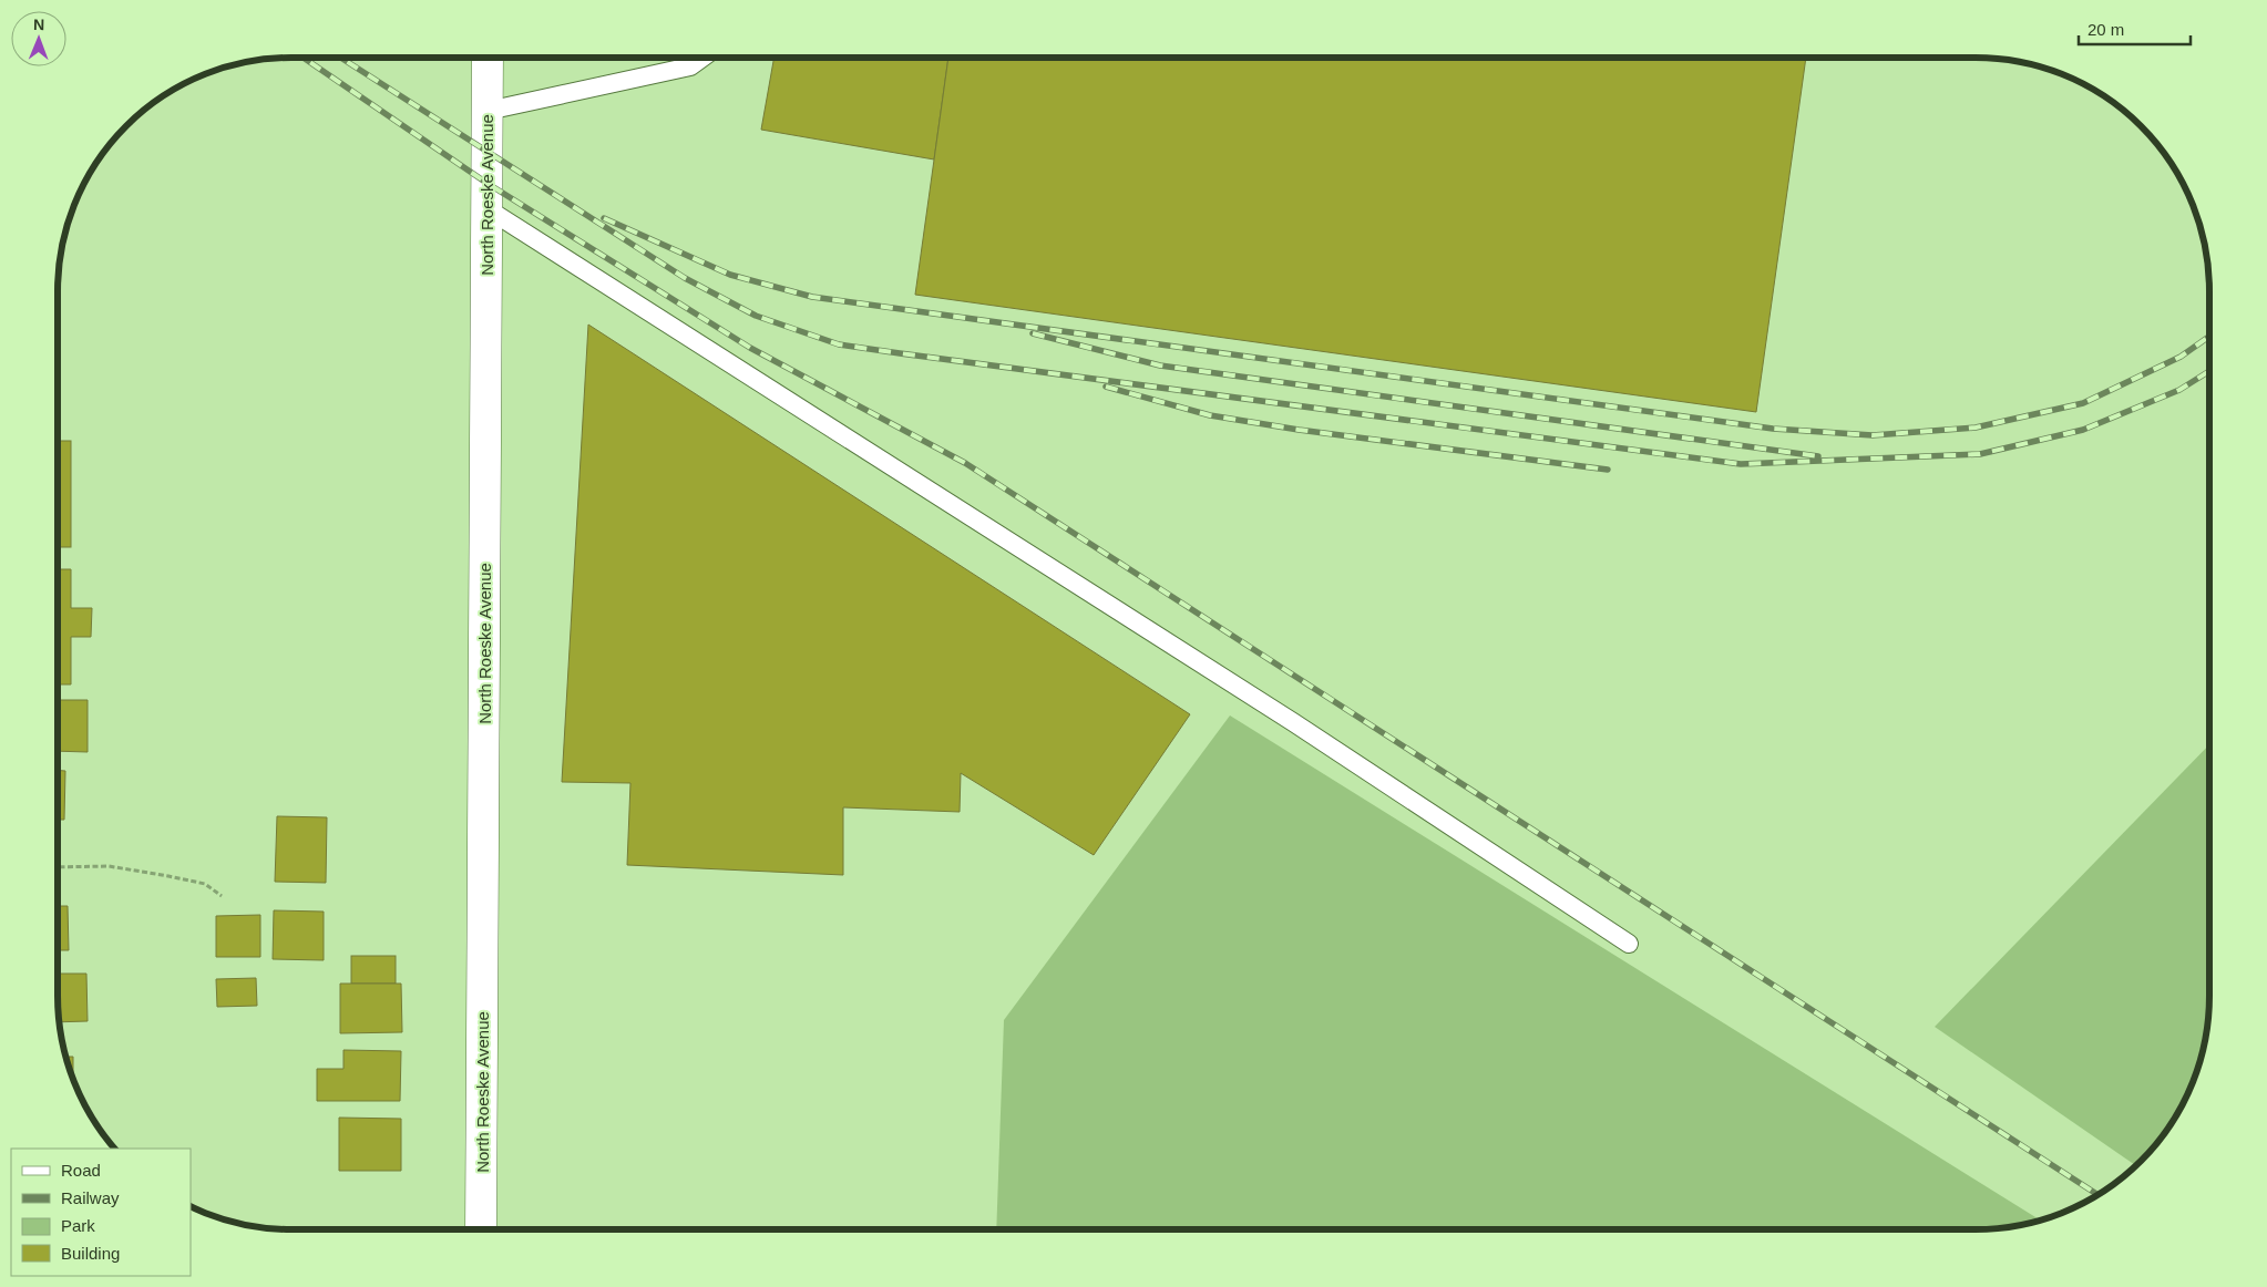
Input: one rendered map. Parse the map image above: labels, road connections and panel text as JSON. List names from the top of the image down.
{
  "streets": {
    "street": ["North Roeske Avenue"]
  },
  "legend": [
    "Road",
    "Railway",
    "Park",
    "Building"
  ],
  "scale_bar": "20 m",
  "north": "top"
}
